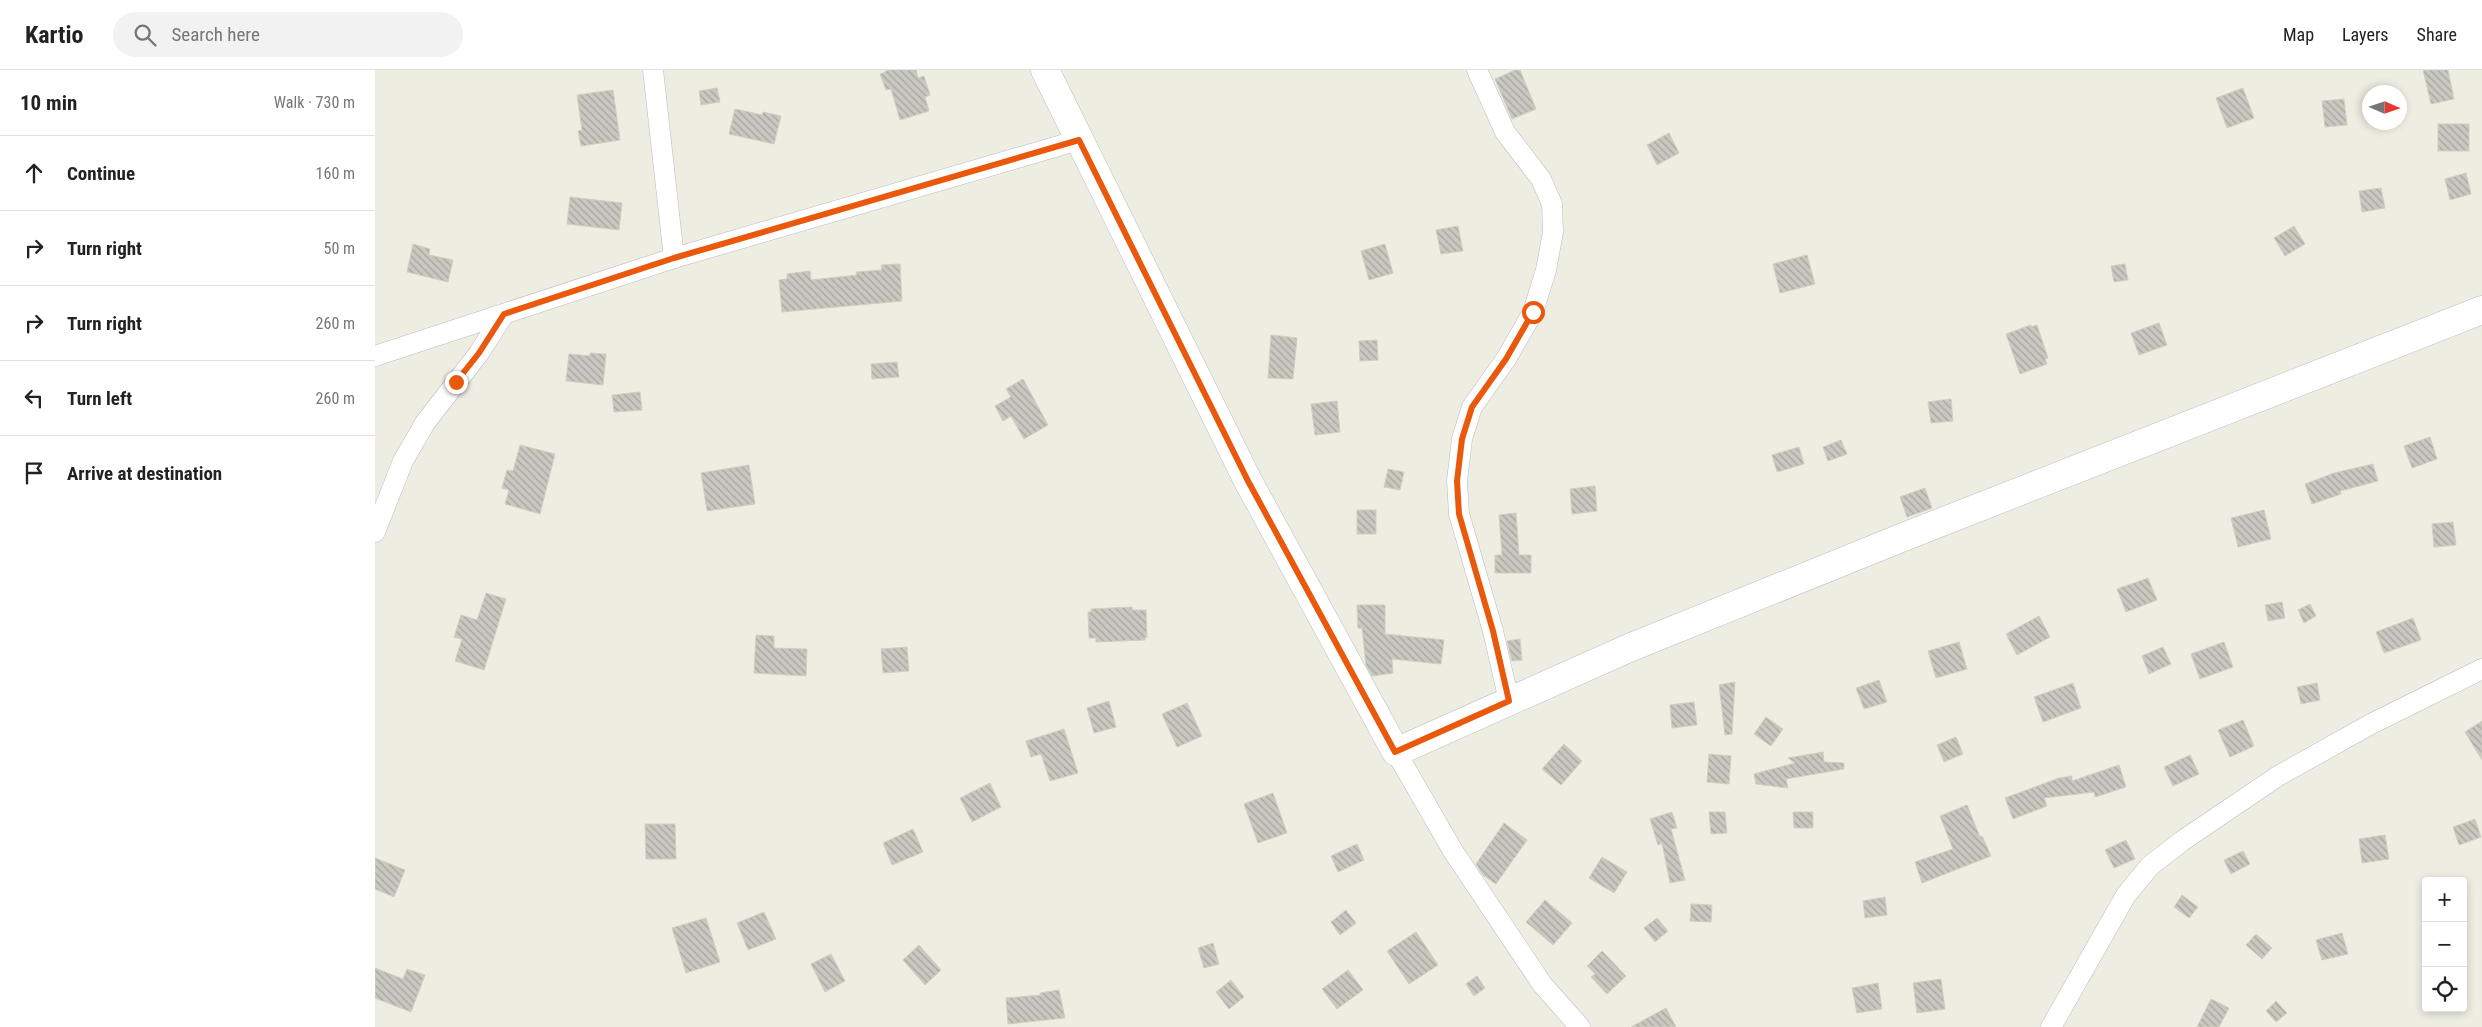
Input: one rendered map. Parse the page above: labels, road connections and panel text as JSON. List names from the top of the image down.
{
  "north": "right",
  "page": {
    "header": "Kartio",
    "search": "Search here",
    "nav": ["Map", "Layers", "Share"],
    "heading": ["10 min", "Walk · 730 m"],
    "list": [
      ["Continue", "160 m"],
      ["Turn right", "50 m"],
      ["Turn right", "260 m"],
      ["Turn left", "260 m"],
      "Arrive at destination"
    ],
    "map_buttons": ["+", "−"]
  }
}
